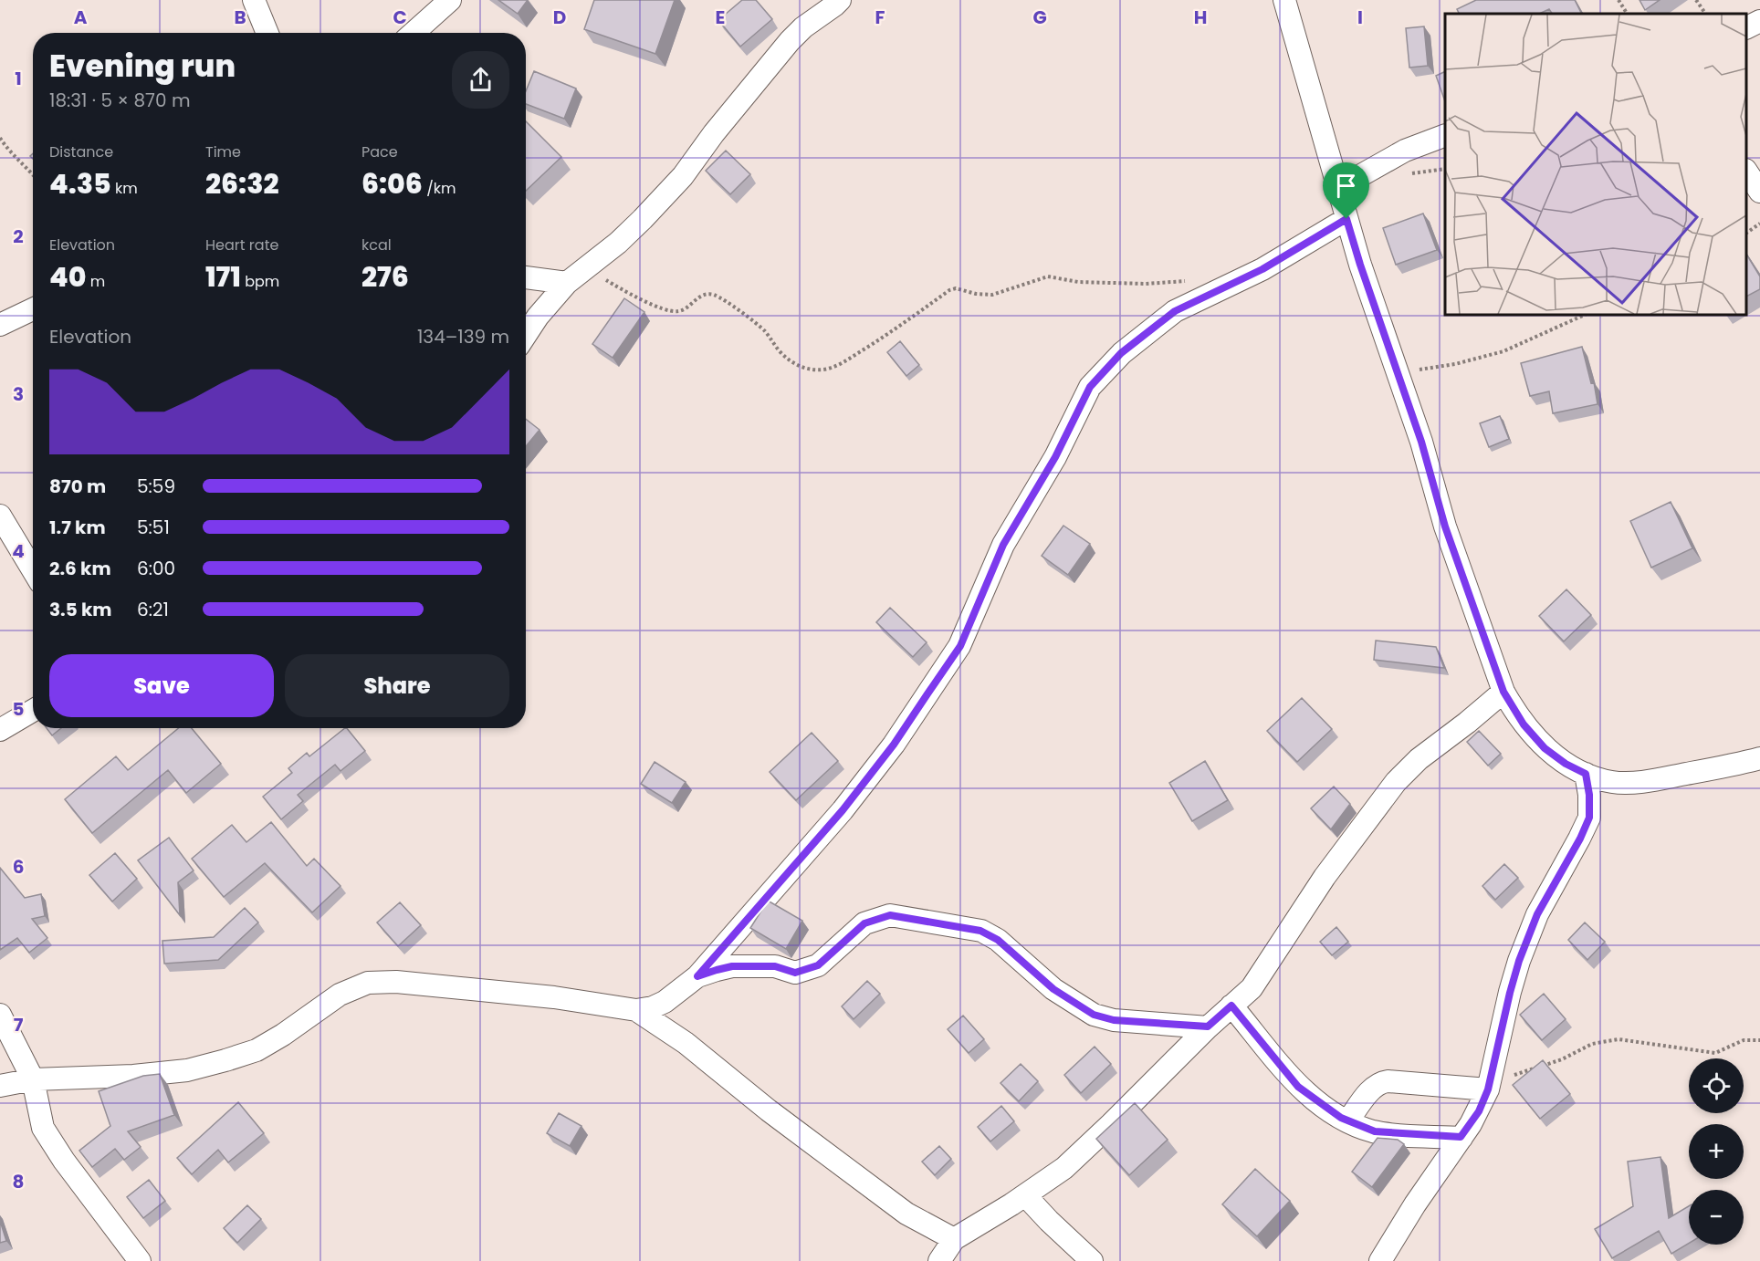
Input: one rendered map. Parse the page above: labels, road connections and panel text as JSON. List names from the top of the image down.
{
  "page": {
    "heading": ["Evening run", "18:31 · 5 × 870 m"],
    "stats": [
      ["Distance", "4.35 km"],
      ["Time", "26:32"],
      ["Pace", "6:06 /km"],
      ["Elevation", "40 m"],
      ["Heart rate", "171 bpm"],
      ["kcal", "276"]
    ],
    "chart": ["Elevation", "134–139 m"],
    "list": [
      {
        "name": "870 m",
        "note": "5:59"
      },
      {
        "name": "1.7 km",
        "note": "5:51"
      },
      {
        "name": "2.6 km",
        "note": "6:00"
      },
      {
        "name": "3.5 km",
        "note": "6:21"
      }
    ],
    "buttons": ["Save", "Share"],
    "map_buttons": ["+", "−"]
  },
  "grid": {
    "columns": [
      "A",
      "B",
      "C",
      "D",
      "E",
      "F",
      "G",
      "H",
      "I"
    ],
    "rows": [
      "1",
      "2",
      "3",
      "4",
      "5",
      "6",
      "7",
      "8"
    ]
  }
}
